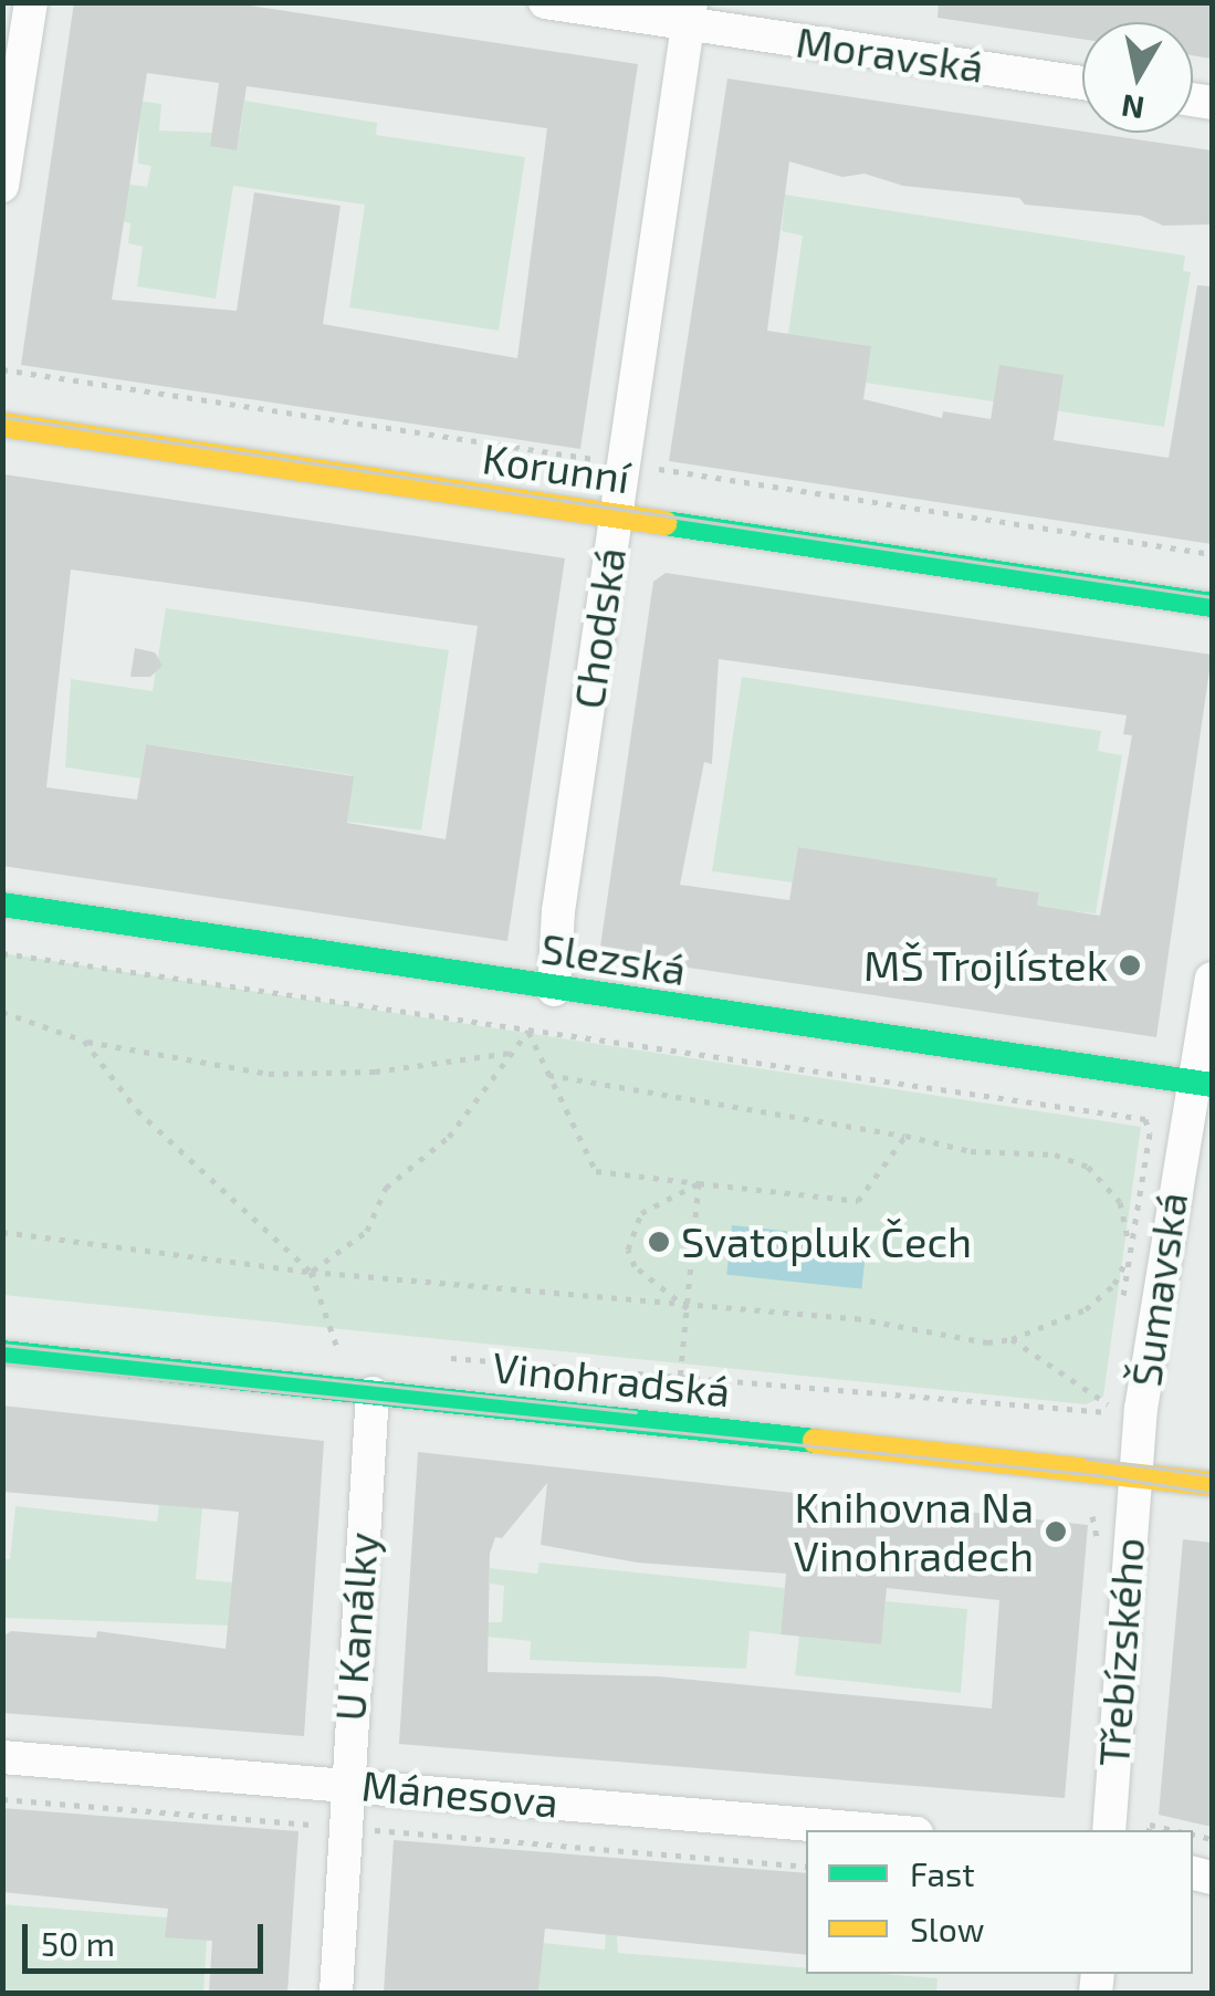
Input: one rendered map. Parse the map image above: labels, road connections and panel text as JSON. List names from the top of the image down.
{
  "streets": {
    "street": [
      "Moravská",
      "Korunní",
      "Chodská",
      "Slezská",
      "Šumavská",
      "Vinohradská",
      "U Kanálky",
      "Třebízského",
      "Mánesova"
    ]
  },
  "crossings": [
    ["Moravská", "Chodská"],
    ["Korunní", "Chodská"],
    ["Chodská", "Slezská"],
    ["Slezská", "Šumavská"],
    ["Šumavská", "Vinohradská"],
    ["Šumavská", "Třebízského"],
    ["Vinohradská", "U Kanálky"],
    ["Vinohradská", "Třebízského"],
    ["U Kanálky", "Mánesova"]
  ],
  "places": ["MŠ Trojlístek", "Svatopluk Čech", "Knihovna Na Vinohradech"],
  "legend": ["Fast", "Slow"],
  "scale_bar": "50 m",
  "north": "bottom"
}
